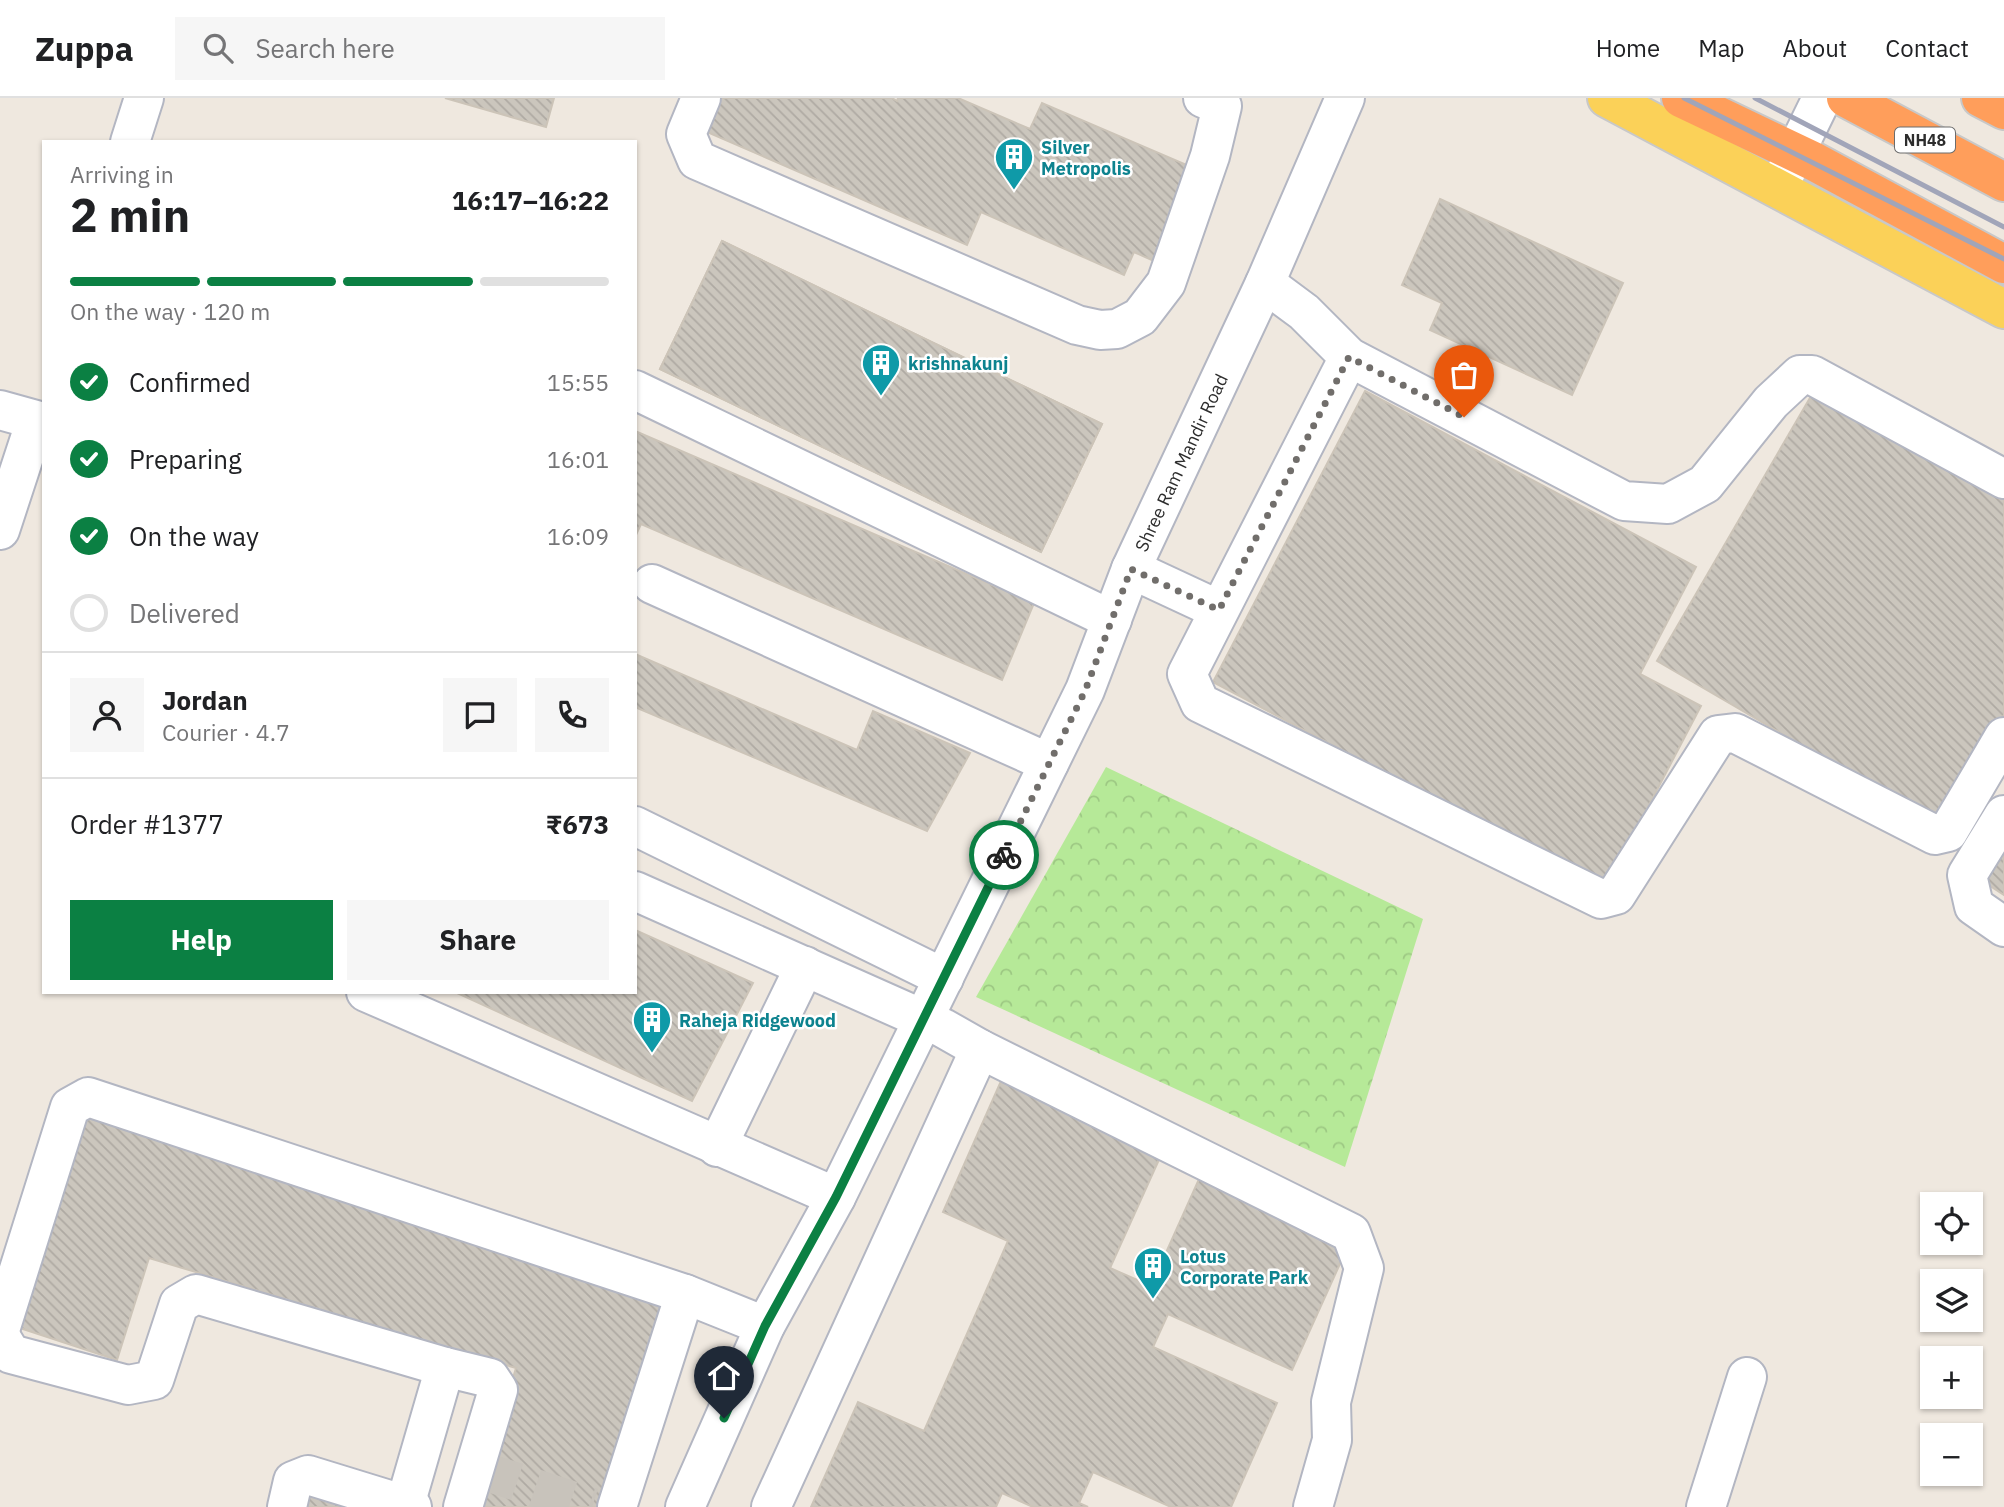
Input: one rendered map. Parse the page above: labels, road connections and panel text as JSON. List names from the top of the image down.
{
  "streets": {
    "highway": ["NH48"],
    "street": ["Shree Ram Mandir Road"]
  },
  "places": {
    "building": [
      "Silver Metropolis",
      "krishnakunj",
      "Raheja Ridgewood",
      "Lotus Corporate Park"
    ]
  },
  "page": {
    "header": "Zuppa",
    "search": "Search here",
    "nav": [
      "Home",
      "Map",
      "About",
      "Contact"
    ],
    "heading": ["2 min", "Arriving in", "16:17–16:22"],
    "panel": [
      "Jordan",
      "Courier · 4.7",
      "Order #1377",
      "₹673"
    ],
    "bar": "On the way · 120 m",
    "list": [
      ["Confirmed", "15:55"],
      ["Preparing", "16:01"],
      ["On the way", "16:09"],
      "Delivered"
    ],
    "buttons": ["Help", "Share"],
    "map_buttons": ["+", "−"]
  }
}
